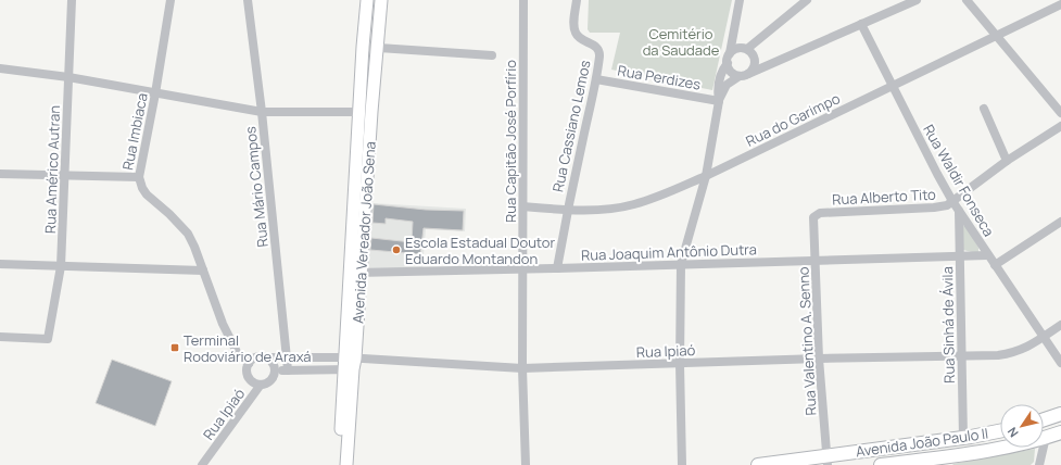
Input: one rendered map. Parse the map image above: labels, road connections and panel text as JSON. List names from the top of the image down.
{
  "streets": {
    "main road": ["Avenida Vereador João Sena", "Avenida João Paulo II"],
    "street": [
      "Rua Perdizes",
      "Rua do Garimpo",
      "Rua Cassiano Lemos",
      "Rua Imbiaca",
      "Rua Capitão José Porfírio",
      "Rua Américo Autran",
      "Rua Waldir Fonseca",
      "Rua Mário Campos",
      "Rua Alberto Tito",
      "Rua Joaquim Antônio Dutra",
      "Rua Sinhá de Ávila",
      "Rua Valentino A. Senno",
      "Rua Ipiaó"
    ]
  },
  "crossings": [
    ["Rua Perdizes", "Rua Cassiano Lemos"],
    ["Rua do Garimpo", "Rua Cassiano Lemos"],
    ["Rua do Garimpo", "Rua Capitão José Porfírio"],
    ["Rua do Garimpo", "Rua Waldir Fonseca"],
    ["Rua Cassiano Lemos", "Rua Joaquim Antônio Dutra"],
    ["Rua Imbiaca", "Rua Ipiaó"],
    ["Rua Capitão José Porfírio", "Rua Joaquim Antônio Dutra"],
    ["Rua Capitão José Porfírio", "Rua Ipiaó"],
    ["Rua Waldir Fonseca", "Rua Alberto Tito"],
    ["Rua Waldir Fonseca", "Rua Joaquim Antônio Dutra"],
    ["Rua Waldir Fonseca", "Rua Sinhá de Ávila"],
    ["Rua Waldir Fonseca", "Rua Ipiaó"],
    ["Rua Mário Campos", "Rua Ipiaó"],
    ["Rua Alberto Tito", "Rua Valentino A. Senno"],
    ["Avenida Vereador João Sena", "Rua Joaquim Antônio Dutra"],
    ["Avenida Vereador João Sena", "Rua Ipiaó"],
    ["Rua Joaquim Antônio Dutra", "Rua Sinhá de Ávila"],
    ["Rua Joaquim Antônio Dutra", "Rua Valentino A. Senno"],
    ["Rua Sinhá de Ávila", "Rua Ipiaó"],
    ["Rua Sinhá de Ávila", "Avenida João Paulo II"],
    ["Rua Valentino A. Senno", "Rua Ipiaó"],
    ["Rua Valentino A. Senno", "Avenida João Paulo II"]
  ],
  "parks": ["Cemitério da Saudade"],
  "places": {
    "other": ["Escola Estadual Doutor Eduardo Montandon"],
    "transit": ["Terminal Rodoviário de Araxá"]
  },
  "north": "bottom left"
}
